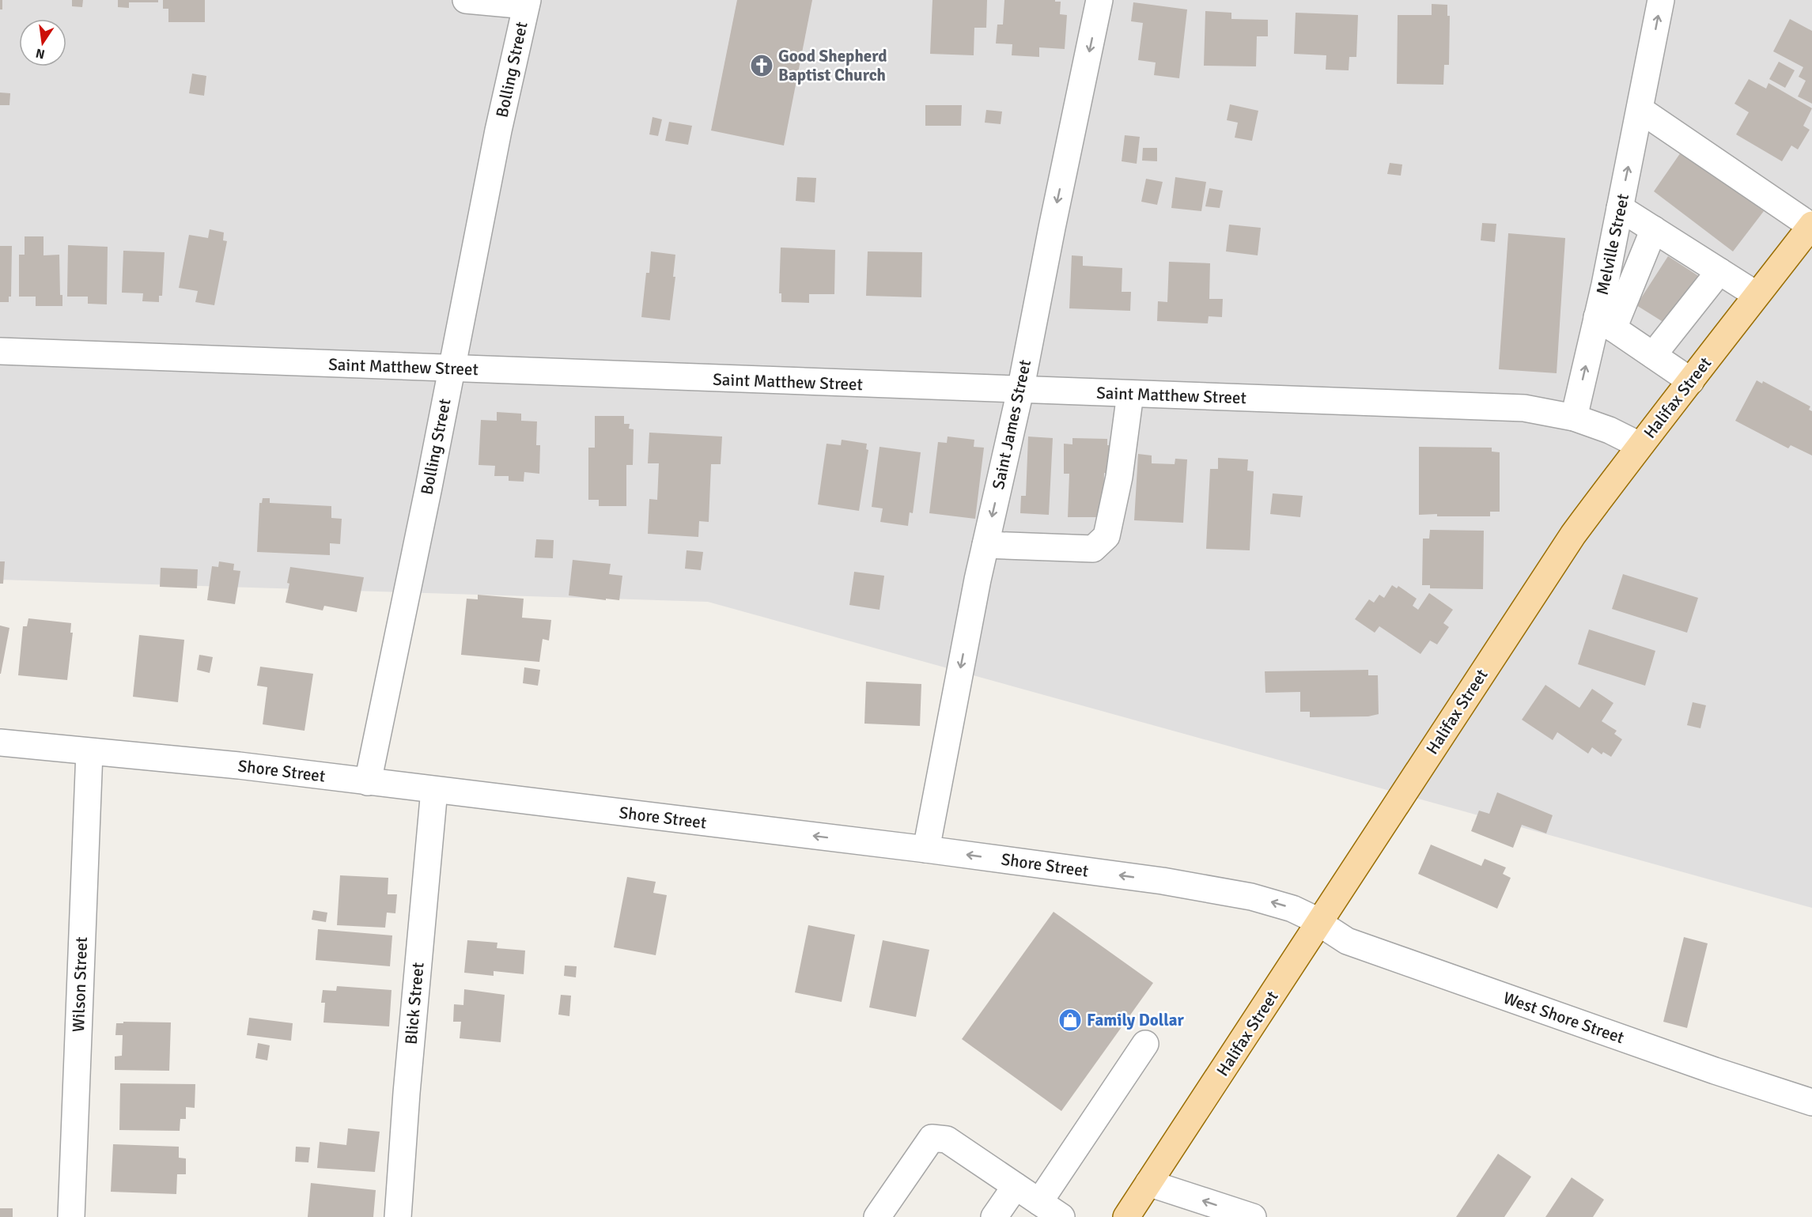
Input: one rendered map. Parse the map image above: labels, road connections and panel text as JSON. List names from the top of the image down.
{
  "streets": {
    "main road": ["Halifax Street"],
    "street": [
      "Bolling Street",
      "Melville Street",
      "Saint Matthew Street",
      "Saint James Street",
      "Shore Street",
      "Wilson Street",
      "Blick Street",
      "West Shore Street"
    ]
  },
  "crossings": [
    ["Bolling Street", "Saint Matthew Street"],
    ["Bolling Street", "Shore Street"],
    ["Melville Street", "Saint Matthew Street"],
    ["Saint Matthew Street", "Saint James Street"],
    ["Halifax Street", "Shore Street"],
    ["Halifax Street", "West Shore Street"],
    ["Saint James Street", "Shore Street"],
    ["Shore Street", "Wilson Street"],
    ["Shore Street", "Blick Street"],
    ["Shore Street", "West Shore Street"]
  ],
  "one_way": ["Melville Street", "Saint James Street", "Shore Street"],
  "places": {
    "church": ["Good Shepherd Baptist Church"],
    "shop": ["Family Dollar"]
  },
  "north": "bottom"
}
